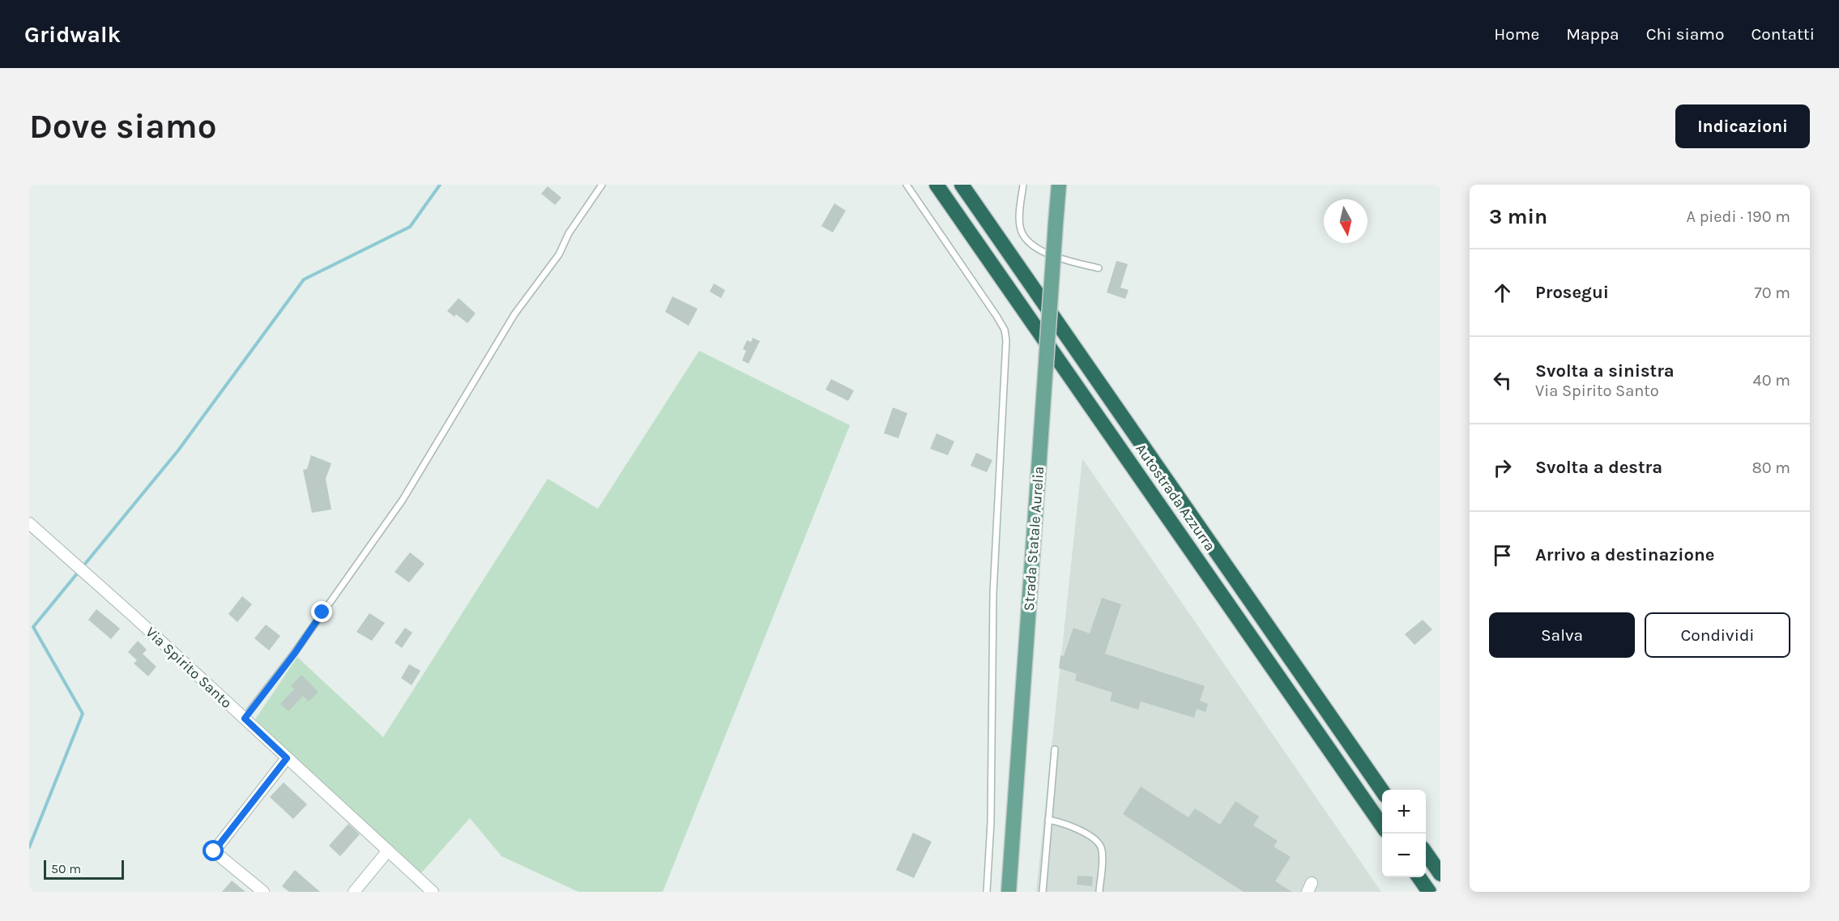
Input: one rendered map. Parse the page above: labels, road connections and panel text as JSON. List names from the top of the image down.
{
  "streets": {
    "highway": ["Autostrada Azzurra"],
    "main road": ["Strada Statale Aurelia"],
    "street": ["Via Spirito Santo"]
  },
  "scale_bar": "50 m",
  "north": "bottom",
  "page": {
    "header": "Gridwalk",
    "nav": [
      "Home",
      "Mappa",
      "Chi siamo",
      "Contatti"
    ],
    "buttons": [
      "Indicazioni",
      ["Salva", "Condividi"]
    ],
    "title": "Dove siamo",
    "heading": ["3 min", "A piedi · 190 m"],
    "list": [
      ["Prosegui", "70 m"],
      ["Svolta a sinistra", "Via Spirito Santo", "40 m"],
      ["Svolta a destra", "80 m"],
      "Arrivo a destinazione"
    ],
    "map_buttons": ["+", "−"],
    "scale": "50 m"
  }
}
